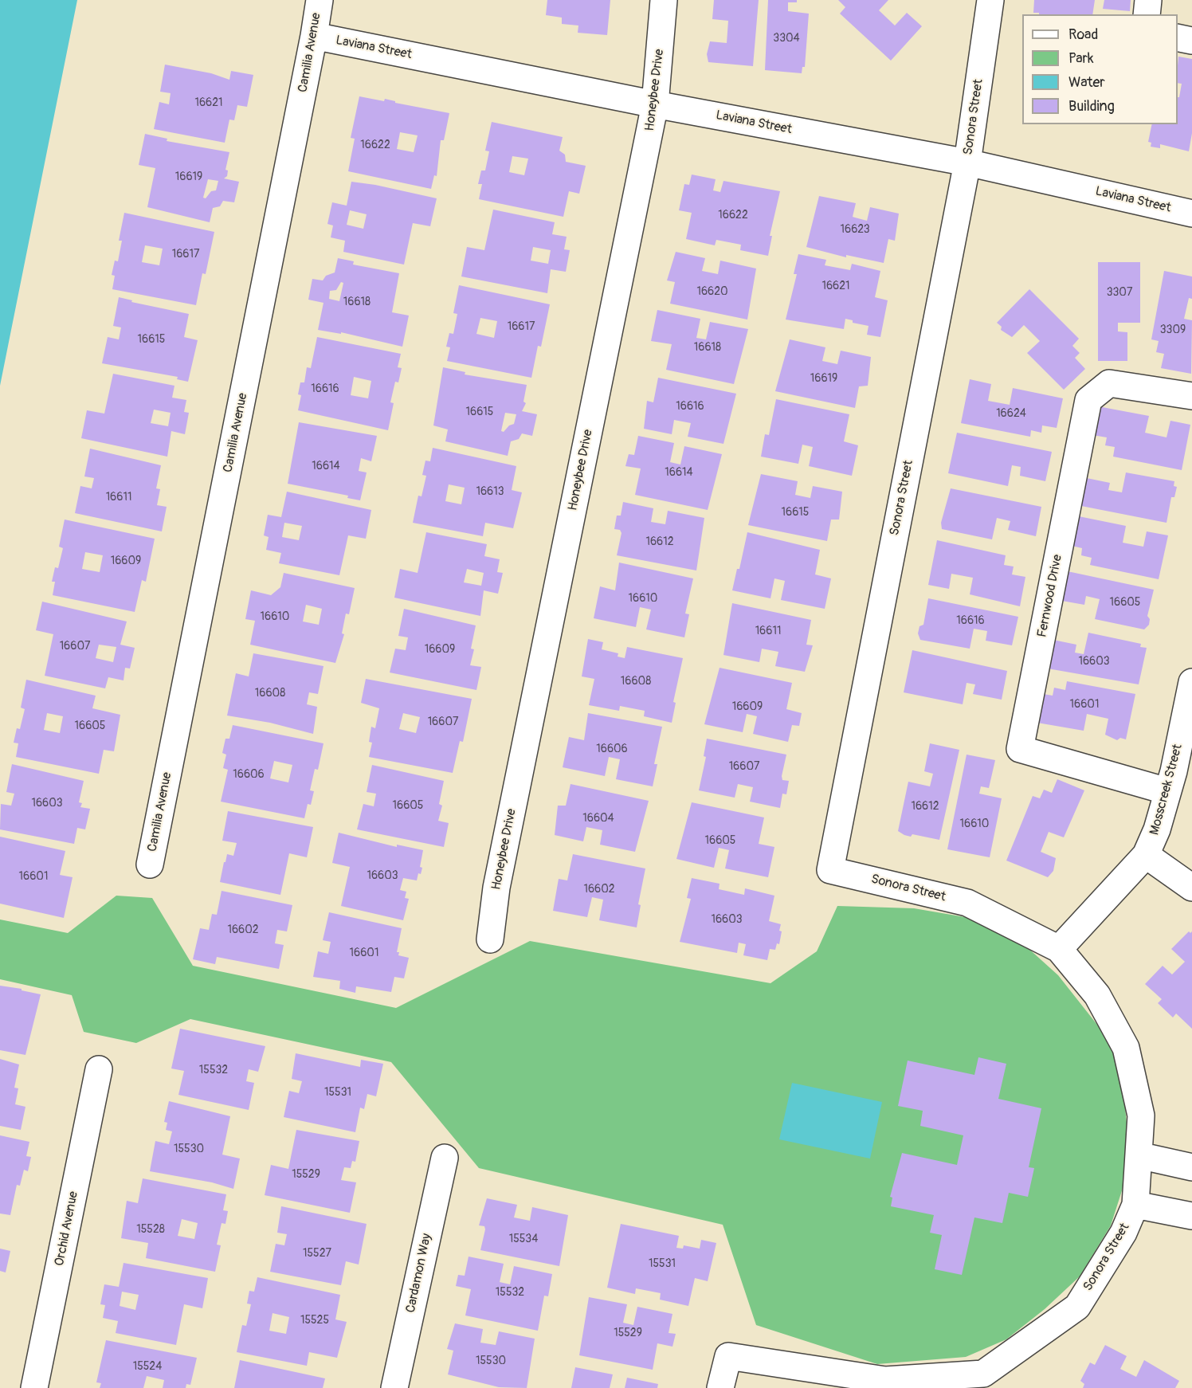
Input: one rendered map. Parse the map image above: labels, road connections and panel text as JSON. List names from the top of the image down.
{
  "streets": {
    "street": [
      "Laviana Street",
      "Camilia Avenue",
      "Honeybee Drive",
      "Sonora Street",
      "Fernwood Drive",
      "Mosscreek Street",
      "Orchid Avenue",
      "Cardamon Way"
    ]
  },
  "crossings": [
    ["Laviana Street", "Camilia Avenue"],
    ["Laviana Street", "Honeybee Drive"],
    ["Laviana Street", "Sonora Street"],
    ["Sonora Street", "Mosscreek Street"],
    ["Fernwood Drive", "Mosscreek Street"]
  ],
  "house_numbers": [
    "3304",
    "16621",
    "16622",
    "16619",
    "16622",
    "16623",
    "16617",
    "16621",
    "16620",
    "3307",
    "16618",
    "16617",
    "3309",
    "16615",
    "16618",
    "16619",
    "16616",
    "16616",
    "16615",
    "16624",
    "16614",
    "16614",
    "16613",
    "16611",
    "16615",
    "16612",
    "16609",
    "16610",
    "16605",
    "16610",
    "16616",
    "16611",
    "16607",
    "16609",
    "16603",
    "16608",
    "16608",
    "16601",
    "16609",
    "16607",
    "16605",
    "16606",
    "16607",
    "16606",
    "16603",
    "16605",
    "16612",
    "16604",
    "16610",
    "16605",
    "16603",
    "16601",
    "16602",
    "16603",
    "16602",
    "16601",
    "15532",
    "15531",
    "15530",
    "15529",
    "15528",
    "15534",
    "15527",
    "15531",
    "15532",
    "15525",
    "15529",
    "15530",
    "15524"
  ],
  "legend": [
    "Road",
    "Park",
    "Water",
    "Building"
  ]
}
